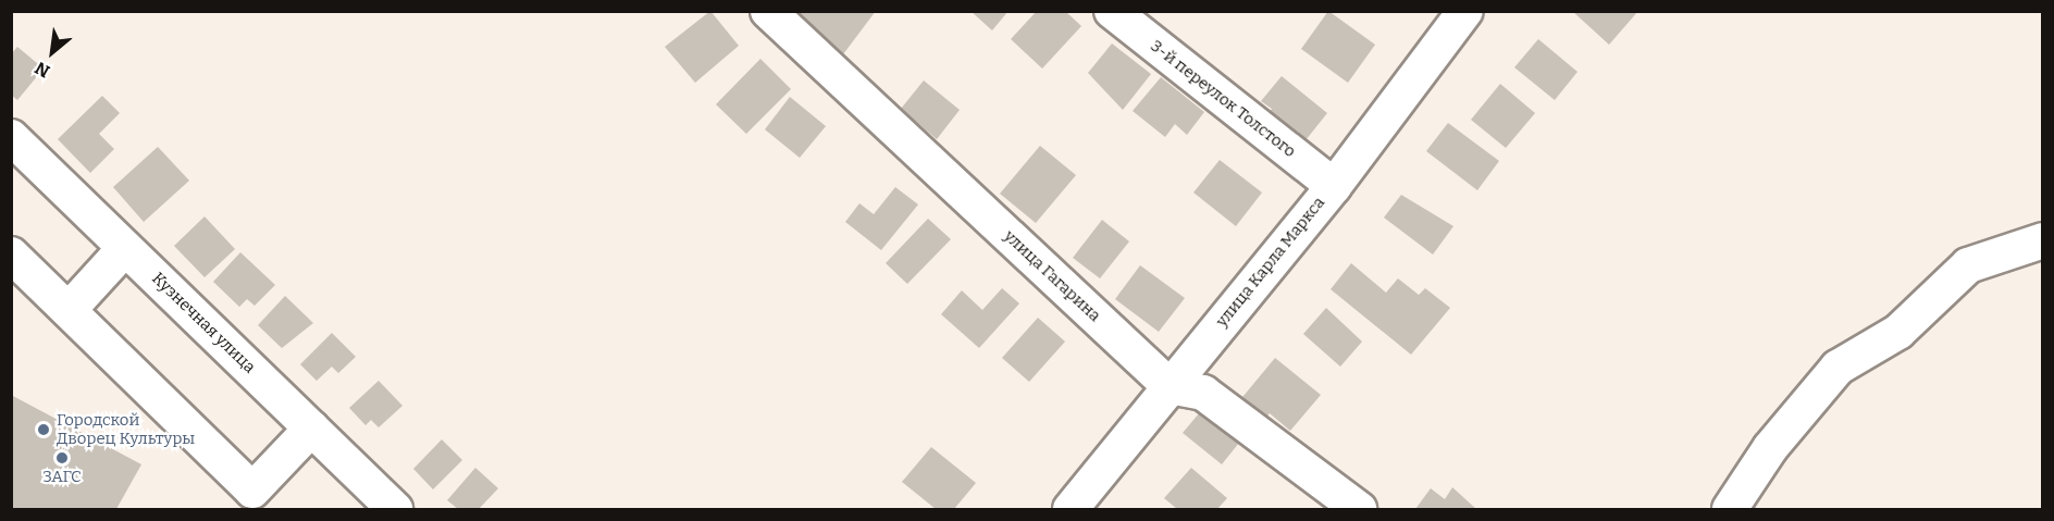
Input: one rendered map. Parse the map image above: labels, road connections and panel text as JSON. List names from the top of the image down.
{
  "streets": {
    "street": [
      "3-й переулок Толстого",
      "улица Карла Маркса",
      "улица Гагарина",
      "Кузнечная улица"
    ]
  },
  "crossings": [
    ["3-й переулок Толстого", "улица Карла Маркса"],
    ["улица Карла Маркса", "улица Гагарина"]
  ],
  "places": ["Городской Дворец Культуры", "ЗАГС"],
  "north": "bottom left"
}
